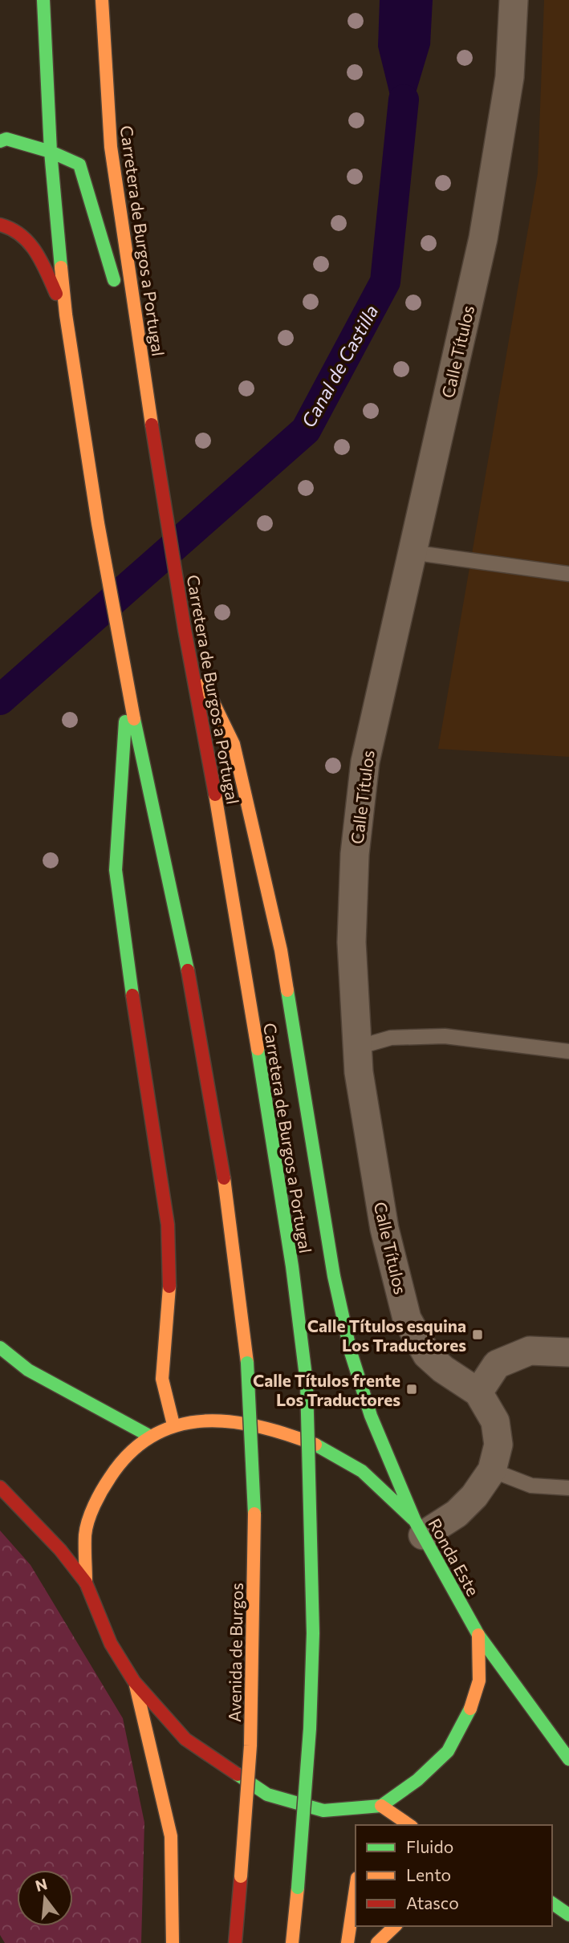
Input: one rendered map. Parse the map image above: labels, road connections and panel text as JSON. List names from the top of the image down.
{
  "streets": {
    "highway": ["Carretera de Burgos a Portugal", "Ronda Este", "Avenida de Burgos"],
    "street": ["Calle Títulos"]
  },
  "crossings": [
    ["Calle Títulos", "Ronda Este"]
  ],
  "water": ["Canal de Castilla"],
  "places": {
    "transit": ["Calle Títulos esquina Los Traductores", "Calle Títulos frente Los Traductores"]
  },
  "legend": ["Fluido", "Lento", "Atasco"],
  "north": "top"
}
